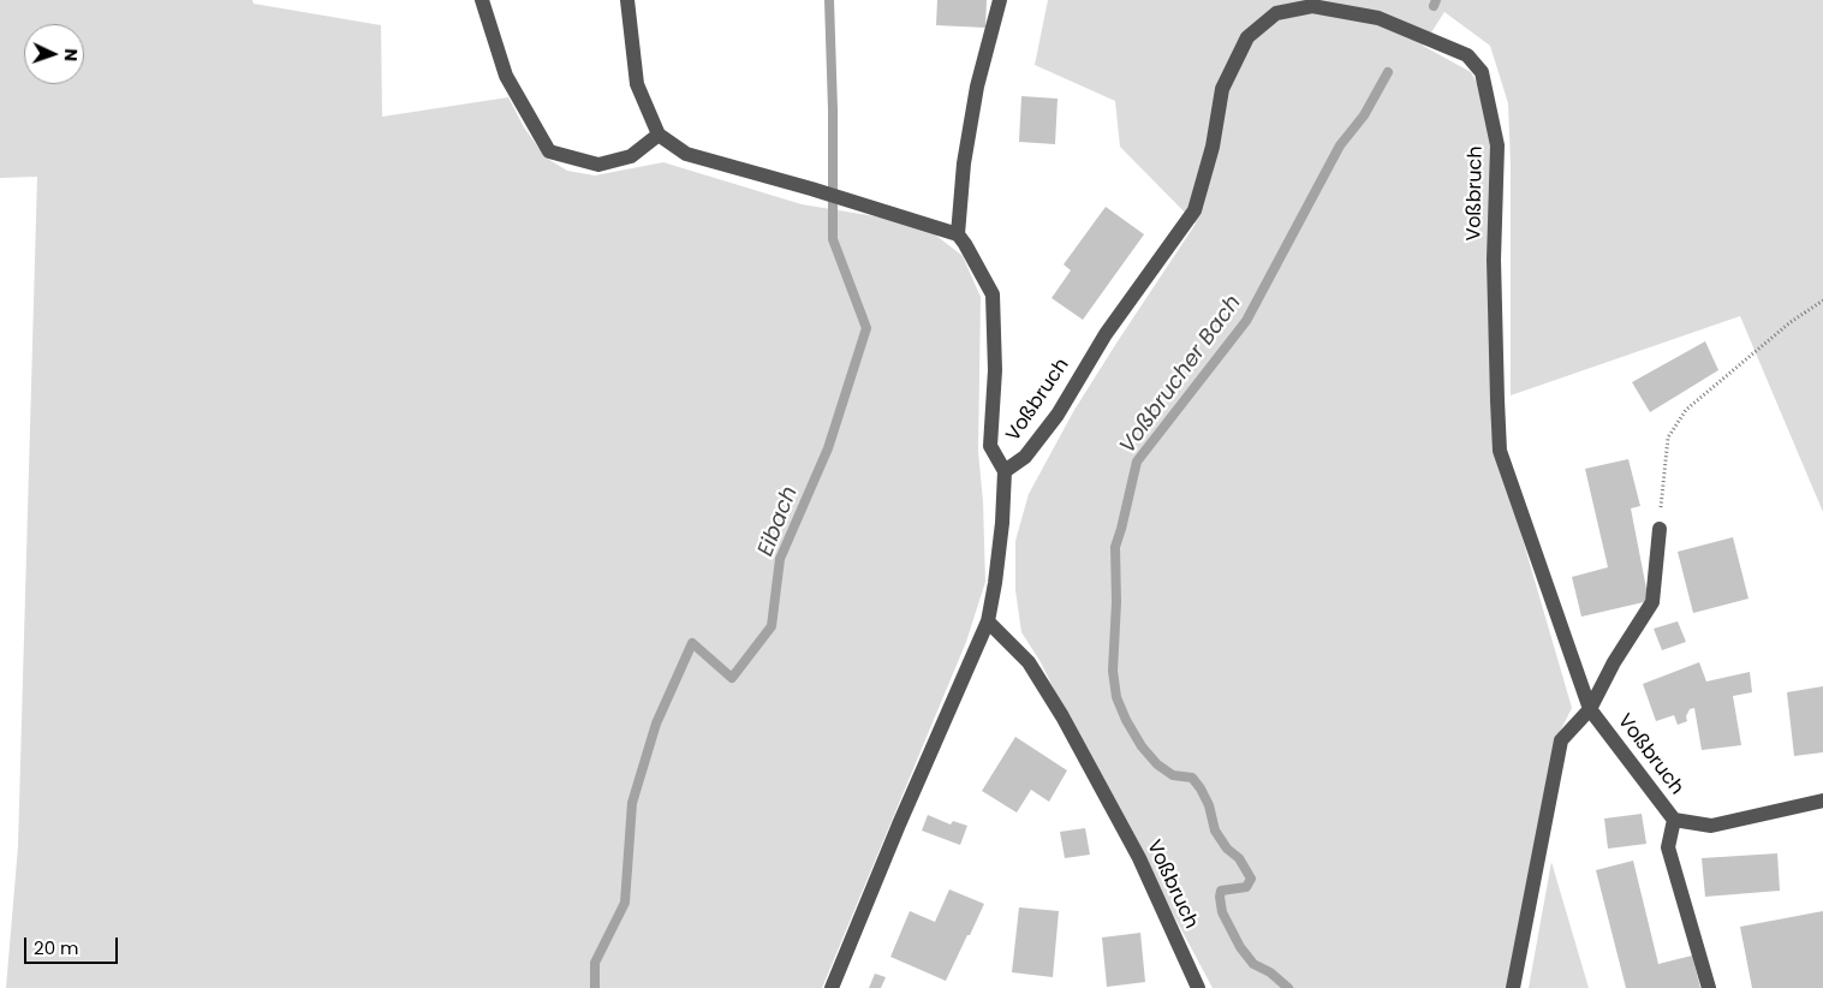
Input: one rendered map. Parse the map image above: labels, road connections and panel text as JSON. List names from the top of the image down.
{
  "streets": {
    "street": ["Voßbruch"]
  },
  "water": ["Voßbrucher Bach", "Eibach"],
  "scale_bar": "20 m",
  "north": "right"
}
